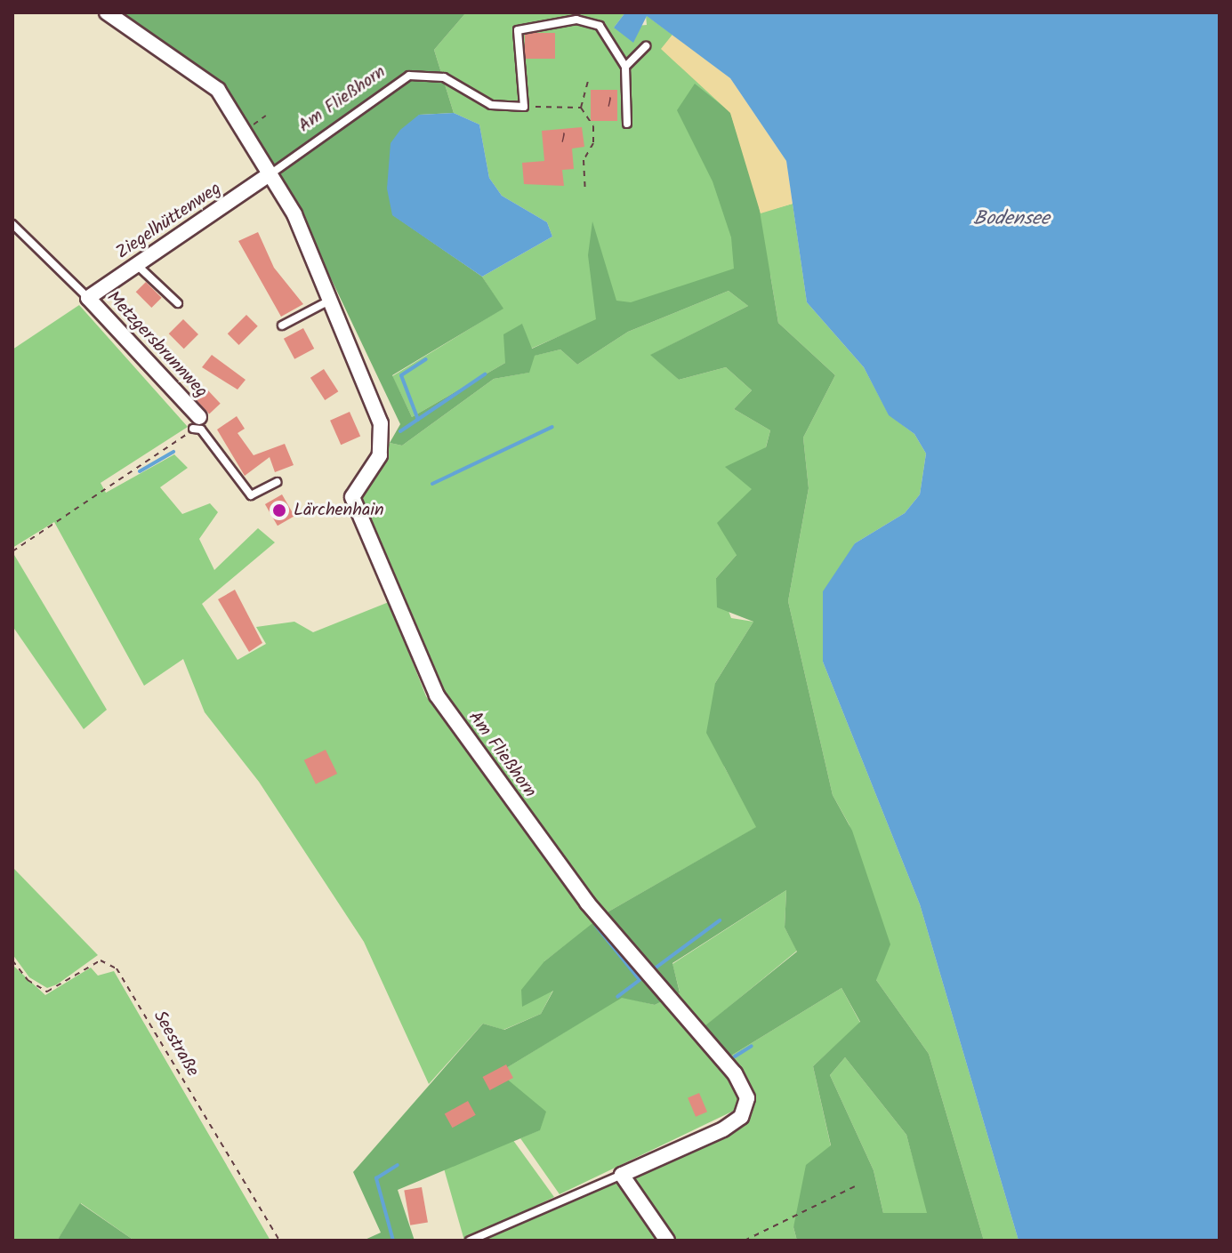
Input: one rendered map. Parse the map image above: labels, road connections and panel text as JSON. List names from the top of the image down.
{
  "streets": {
    "street": ["Am Fließhorn", "Ziegelhüttenweg", "Metzgersbrunnweg"],
    "path": ["Seestraße"]
  },
  "crossings": [
    ["Am Fließhorn", "Ziegelhüttenweg"],
    ["Ziegelhüttenweg", "Metzgersbrunnweg"]
  ],
  "water": ["Bodensee"],
  "places": ["Lärchenhain"],
  "house_numbers": ["1", "1"]
}
